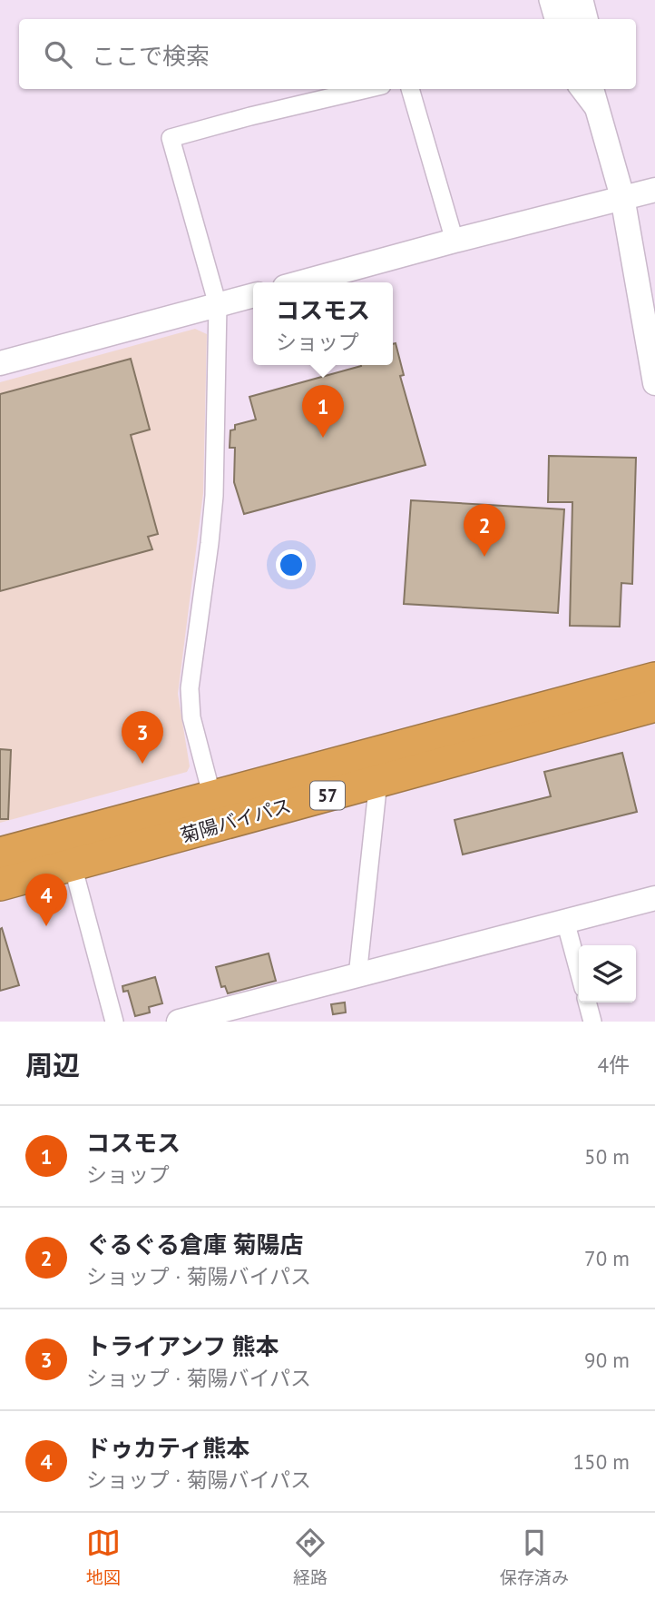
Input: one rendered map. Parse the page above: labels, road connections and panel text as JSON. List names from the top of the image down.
{
  "streets": {
    "highway": ["57", "菊陽バイパス"]
  },
  "page": {
    "search": "ここで検索",
    "popup": ["コスモス", "ショップ"],
    "pins": [
      "1",
      "2",
      "3",
      "4"
    ],
    "heading": ["周辺", "4件"],
    "list": [
      {
        "mark": "1",
        "name": "コスモス",
        "note": "ショップ",
        "value": "50 m"
      },
      {
        "mark": "2",
        "name": "ぐるぐる倉庫 菊陽店",
        "note": "ショップ · 菊陽バイパス",
        "value": "70 m"
      },
      {
        "mark": "3",
        "name": "トライアンフ 熊本",
        "note": "ショップ · 菊陽バイパス",
        "value": "90 m"
      },
      {
        "mark": "4",
        "name": "ドゥカティ熊本",
        "note": "ショップ · 菊陽バイパス",
        "value": "150 m"
      }
    ],
    "nav": ["地図", "経路", "保存済み"]
  }
}
